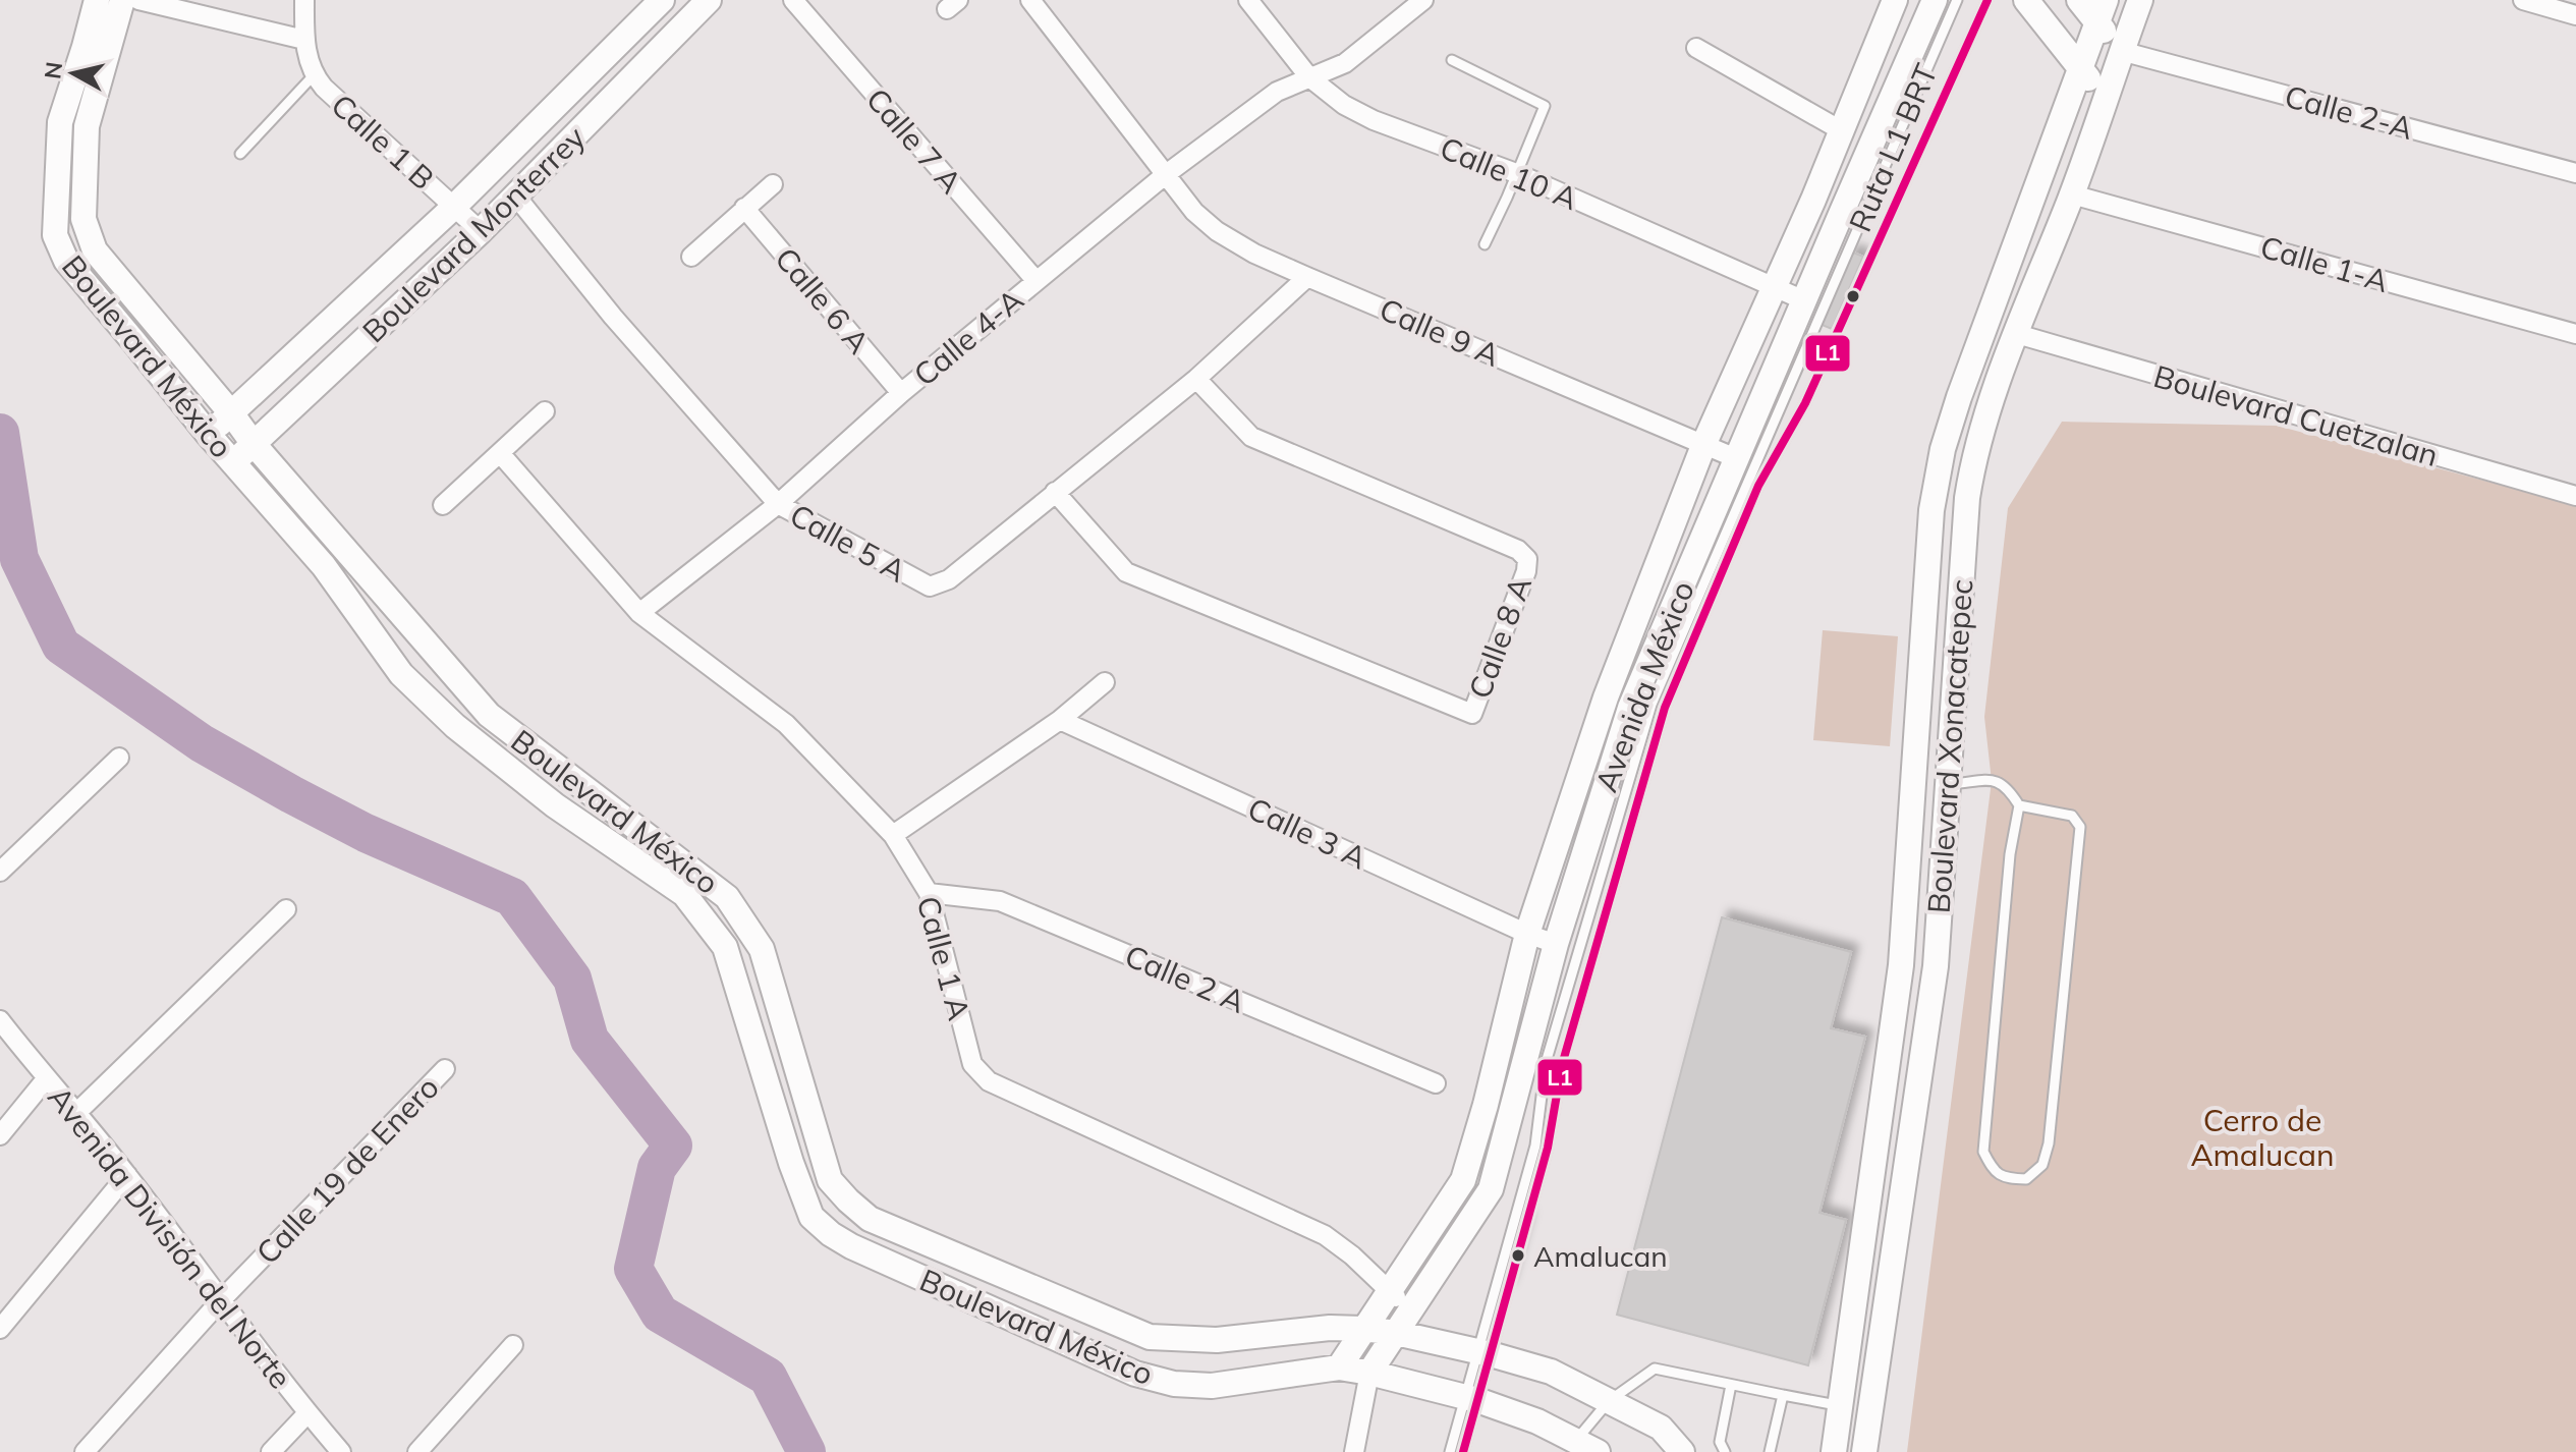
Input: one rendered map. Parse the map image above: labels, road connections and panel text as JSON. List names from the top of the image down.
{
  "streets": {
    "street": [
      "Calle 2-A",
      "Calle 7 A",
      "Calle 1 B",
      "Calle 10 A",
      "Boulevard Monterrey",
      "Calle 1-A",
      "Calle 6 A",
      "Calle 9 A",
      "Calle 4-A",
      "Boulevard México",
      "Boulevard Cuetzalan",
      "Calle 5 A",
      "Calle 8 A",
      "Avenida México",
      "Boulevard Xonacatepec",
      "Calle 3 A",
      "Calle 1 A",
      "Calle 2 A",
      "Calle 19 de Enero",
      "Avenida División del Norte"
    ],
    "lane": ["Ruta L1 BRT"]
  },
  "crossings": [
    ["Calle 2-A", "Boulevard Xonacatepec"],
    ["Calle 7 A", "Calle 4-A"],
    ["Calle 1 B", "Boulevard Monterrey"],
    ["Ruta L1 BRT", "Boulevard México"],
    ["Calle 10 A", "Calle 4-A"],
    ["Calle 10 A", "Avenida México"],
    ["Boulevard Monterrey", "Boulevard México"],
    ["Boulevard Monterrey", "Calle 5 A"],
    ["Calle 1-A", "Boulevard Xonacatepec"],
    ["Calle 6 A", "Calle 4-A"],
    ["Calle 9 A", "Calle 4-A"],
    ["Calle 9 A", "Calle 5 A"],
    ["Calle 9 A", "Avenida México"],
    ["Calle 4-A", "Calle 5 A"],
    ["Calle 4-A", "Calle 1 A"],
    ["Boulevard México", "Avenida México"],
    ["Boulevard Cuetzalan", "Boulevard Xonacatepec"],
    ["Calle 5 A", "Calle 8 A"],
    ["Avenida México", "Calle 3 A"],
    ["Avenida México", "Calle 1 A"],
    ["Calle 1 A", "Calle 2 A"],
    ["Calle 19 de Enero", "Avenida División del Norte"]
  ],
  "parks": ["Cerro de Amalucan"],
  "places": ["Amalucan"],
  "lines": ["transit line L1"],
  "north": "left"
}
